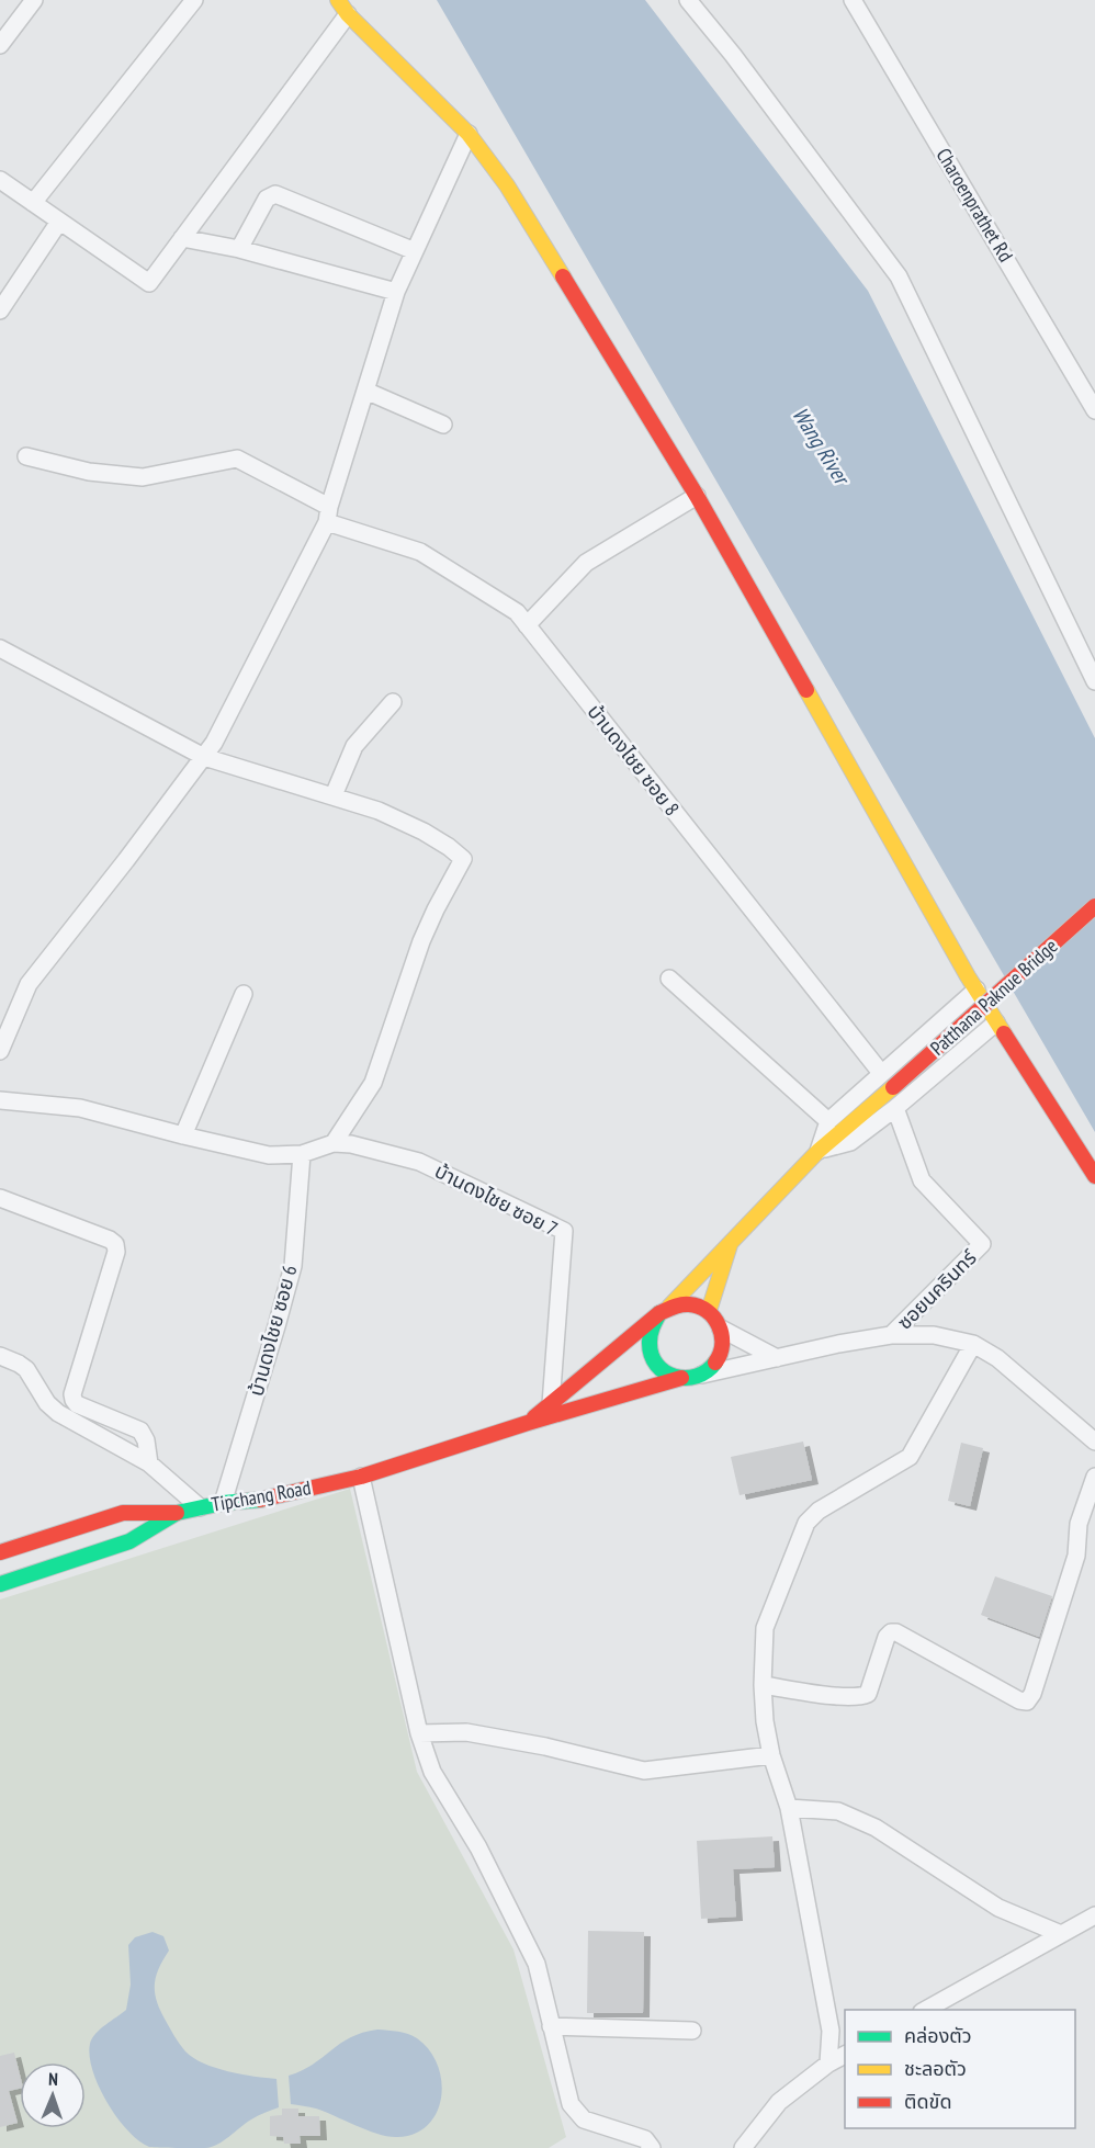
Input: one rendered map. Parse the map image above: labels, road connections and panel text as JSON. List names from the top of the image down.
{
  "streets": {
    "street": [
      "Charoenprathet Rd",
      "บ้านดงไชย ซอย 8",
      "Patthana Paknue Bridge",
      "บ้านดงไชย ซอย 7",
      "ซอยนครินทร์",
      "บ้านดงไชย ซอย 6",
      "Tipchang Road"
    ]
  },
  "crossings": [
    ["Patthana Paknue Bridge", "Tipchang Road"],
    ["บ้านดงไชย ซอย 7", "บ้านดงไชย ซอย 6"],
    ["บ้านดงไชย ซอย 7", "Tipchang Road"],
    ["บ้านดงไชย ซอย 6", "Tipchang Road"]
  ],
  "water": ["Wang River"],
  "legend": ["คล่องตัว", "ชะลอตัว", "ติดขัด"],
  "north": "top"
}
